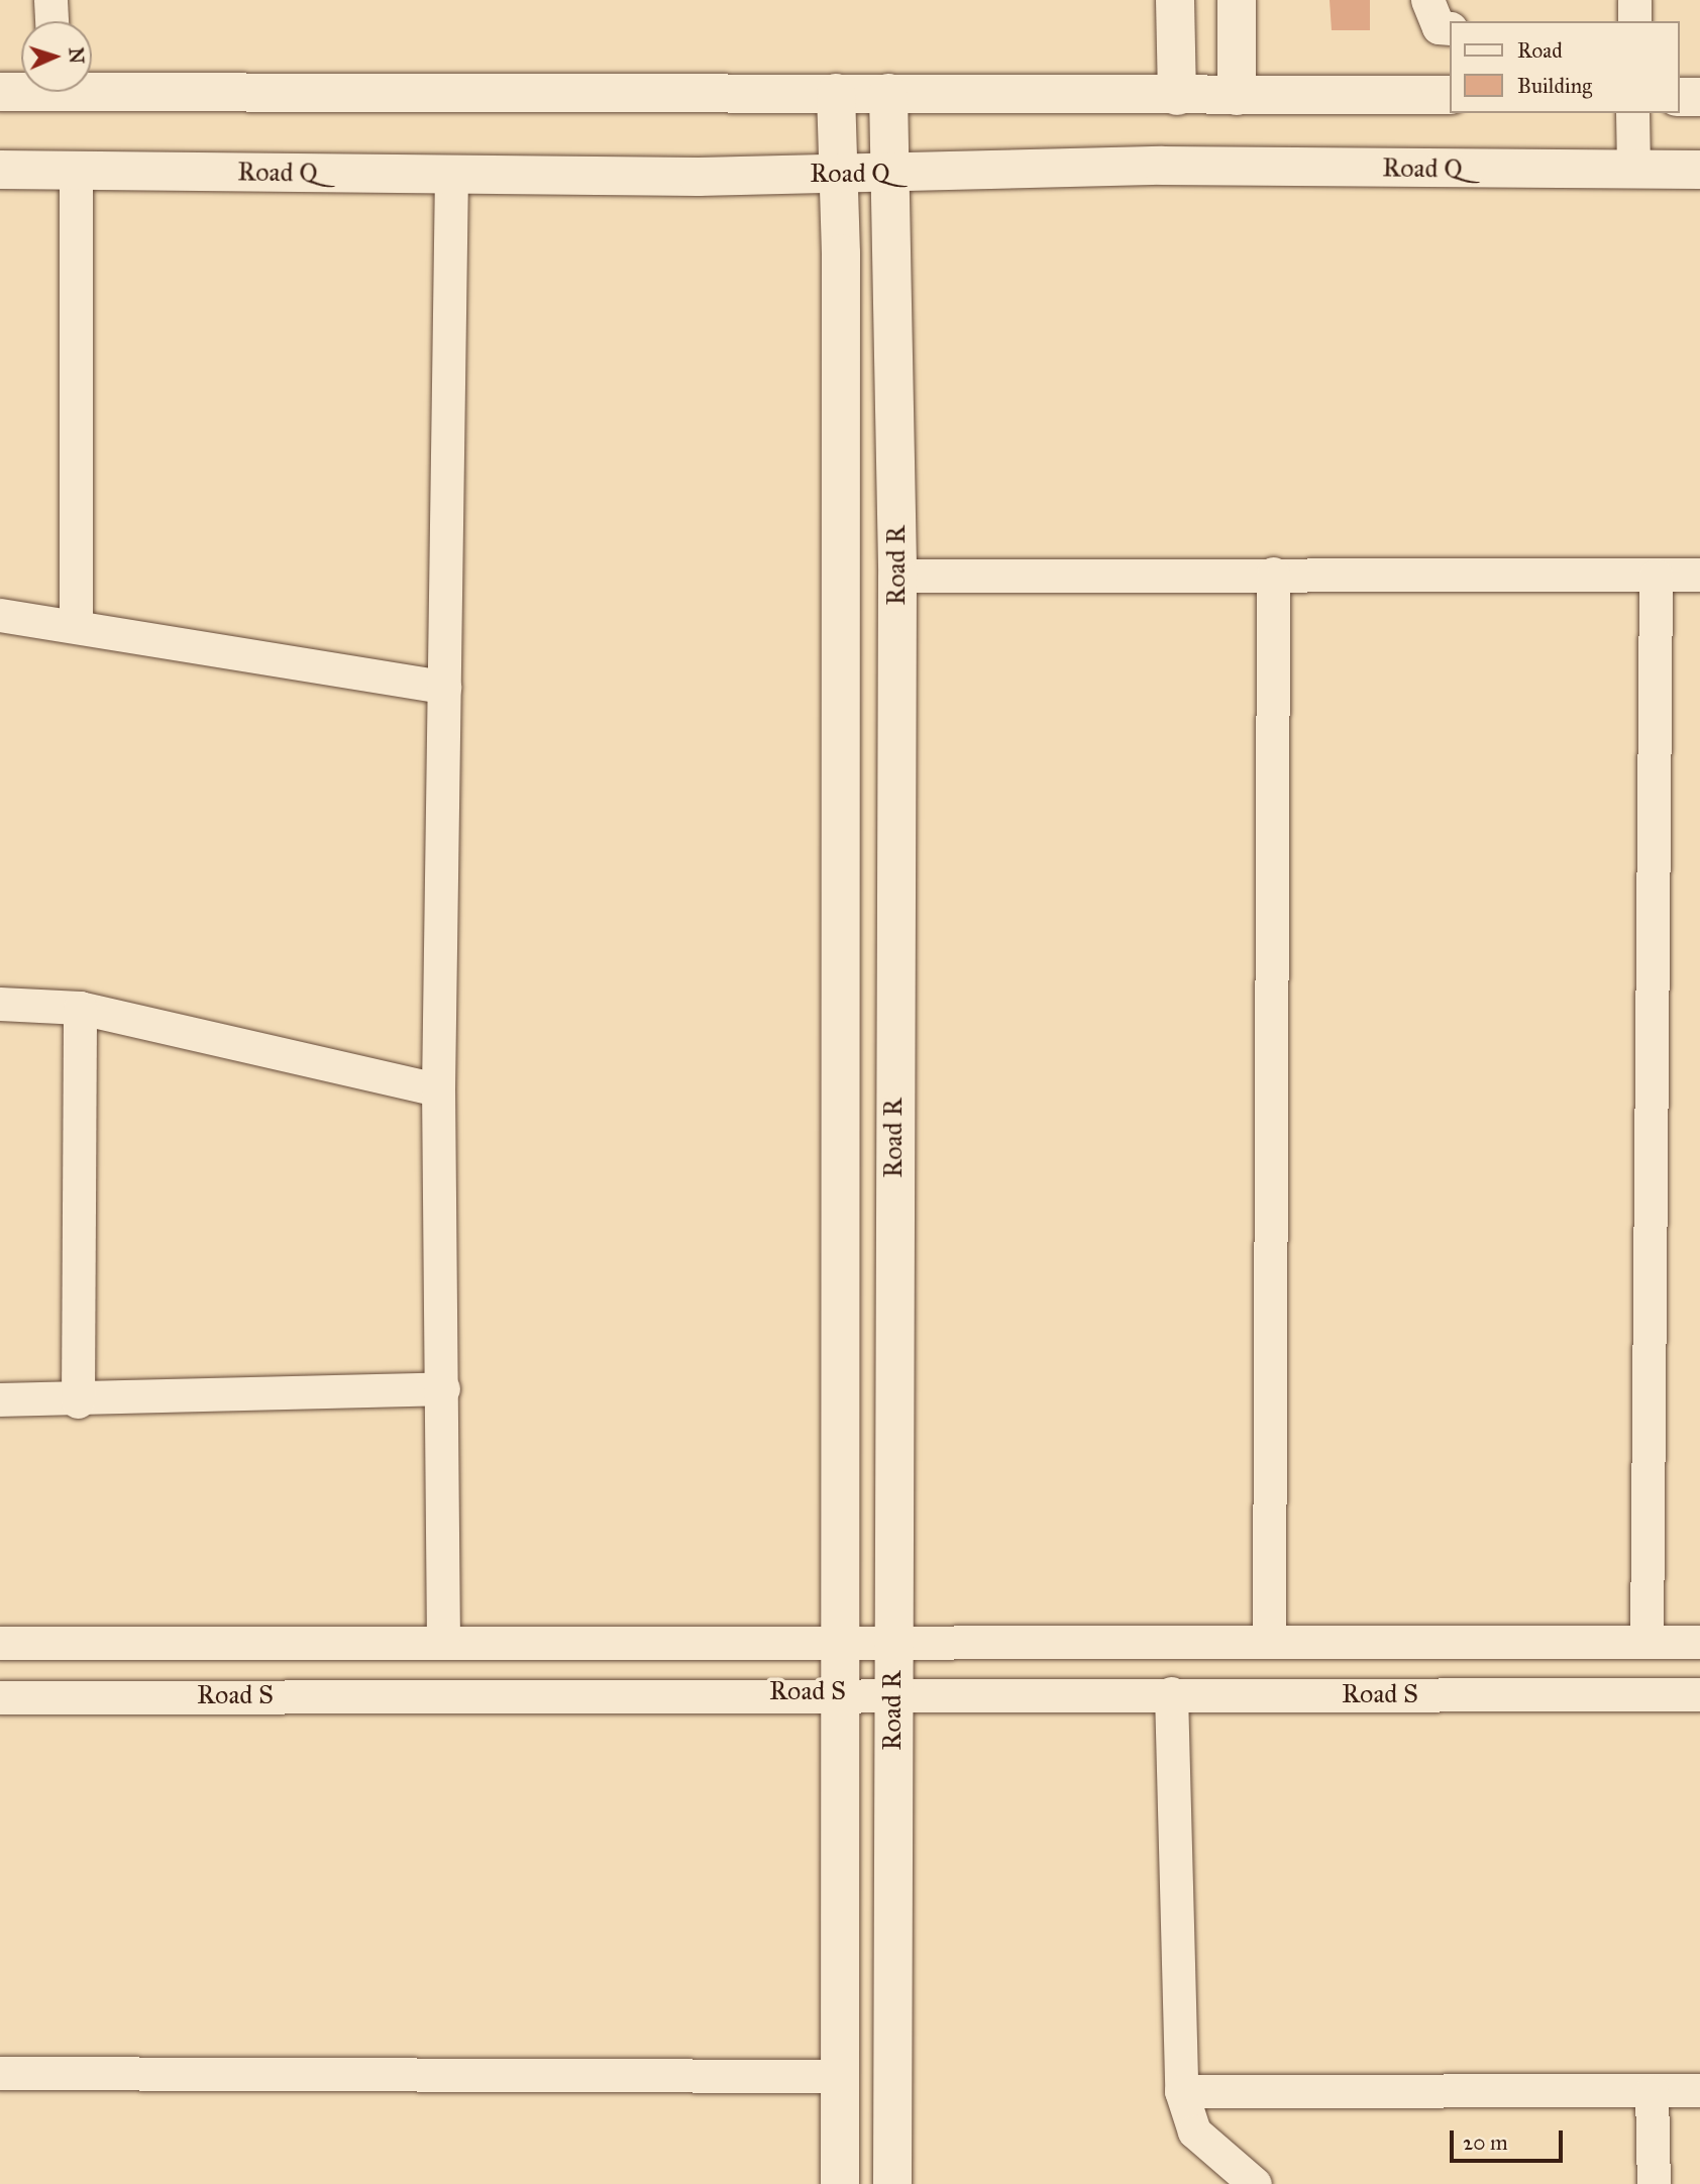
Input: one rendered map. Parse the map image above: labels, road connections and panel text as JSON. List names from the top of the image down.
{
  "streets": {
    "street": ["Road Q", "Road R", "Road S"]
  },
  "crossings": [
    ["Road Q", "Road R"],
    ["Road R", "Road S"]
  ],
  "legend": ["Road", "Building"],
  "scale_bar": "20 m",
  "north": "right"
}
